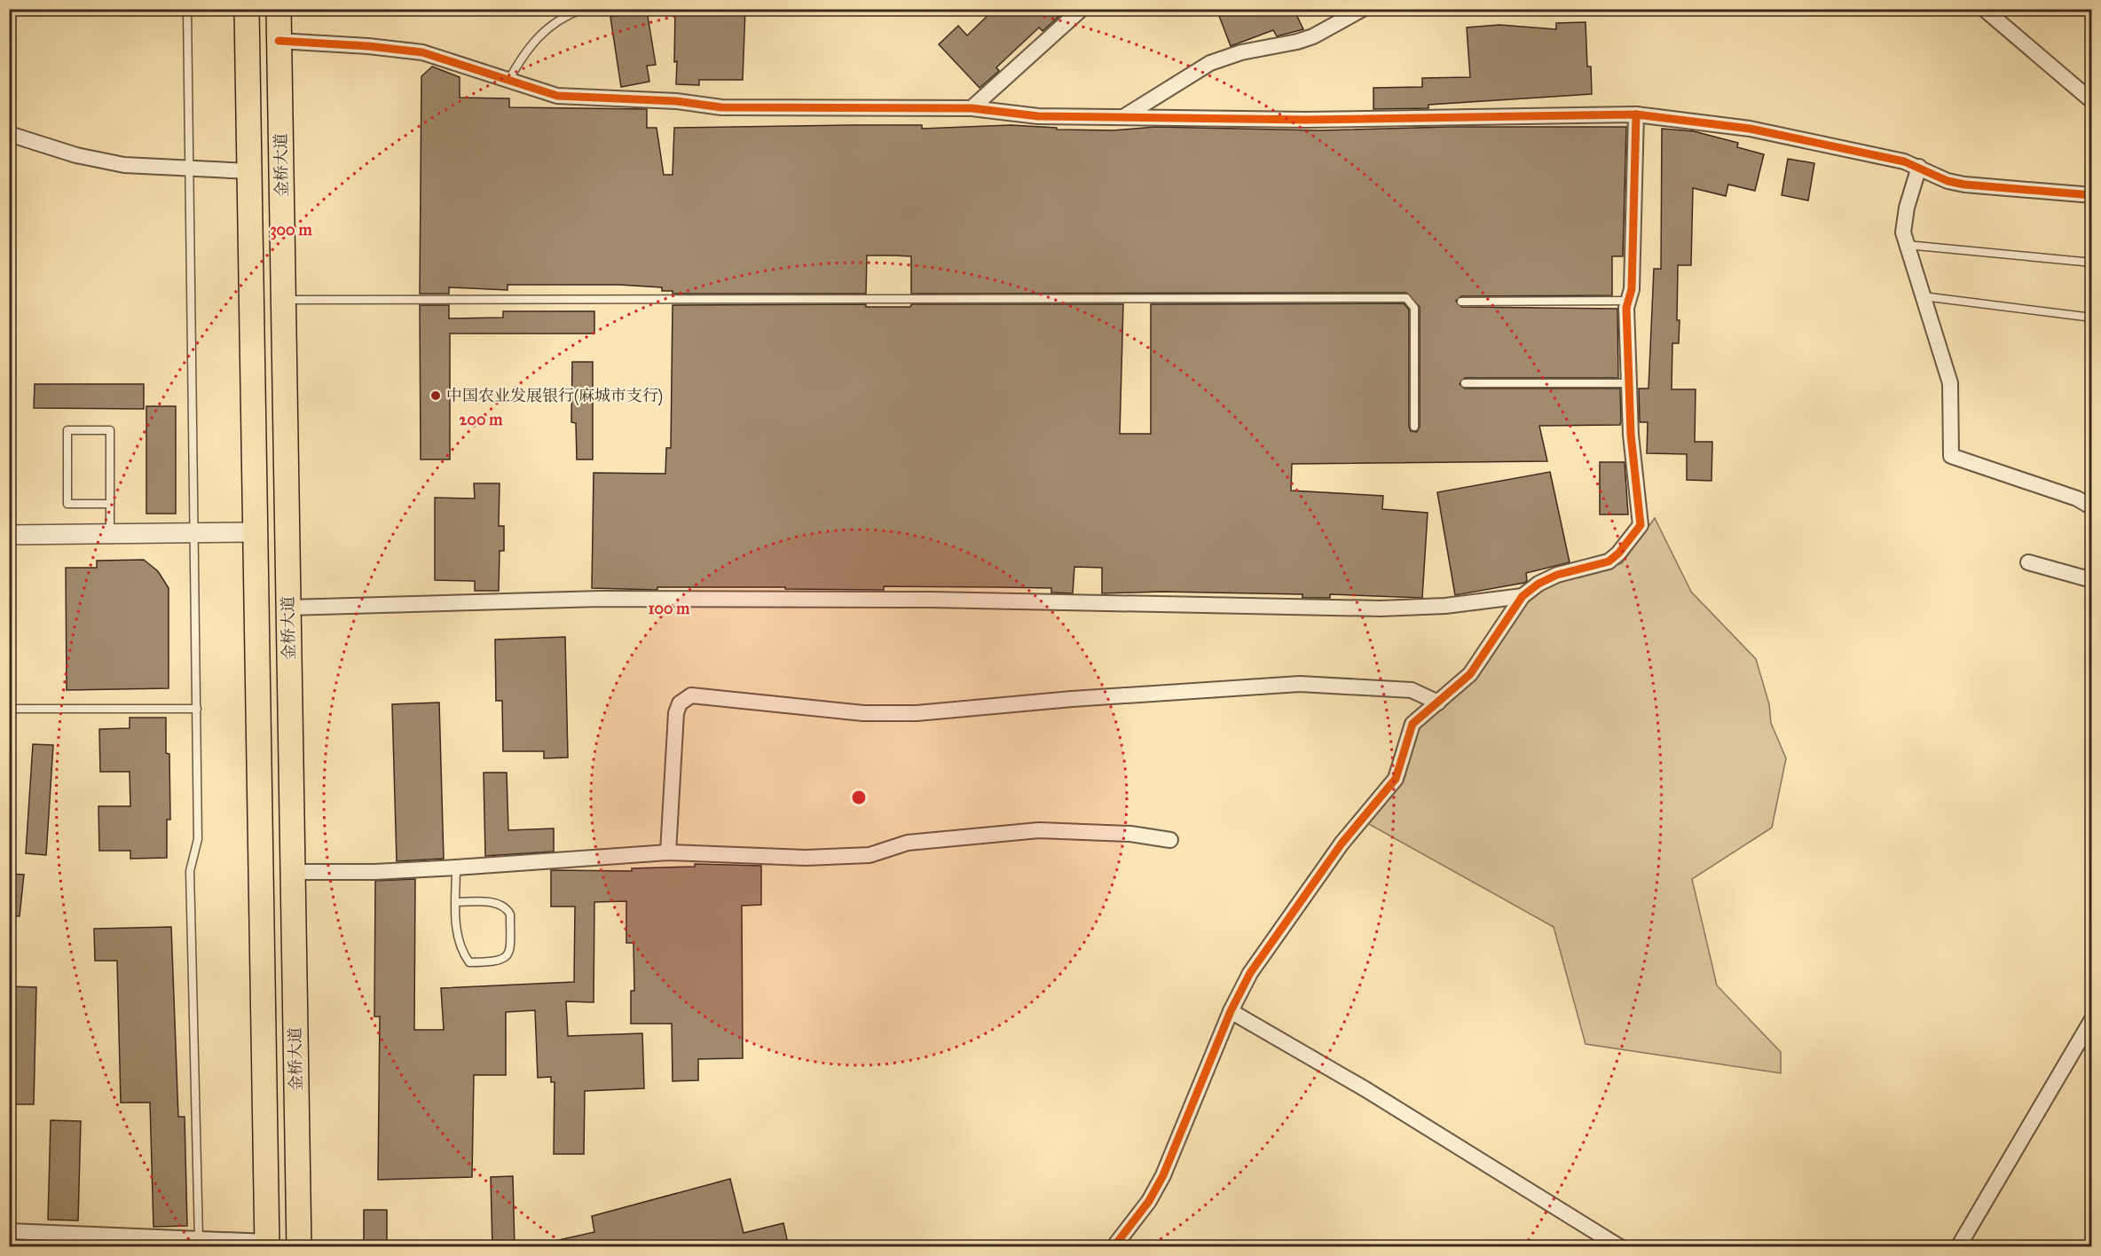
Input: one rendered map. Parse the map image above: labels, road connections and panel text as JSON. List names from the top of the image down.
{
  "streets": {
    "highway": ["金桥大道"]
  },
  "places": ["中国农业发展银行(麻城市支行)"],
  "rings": ["300 m", "200 m", "100 m"]
}
